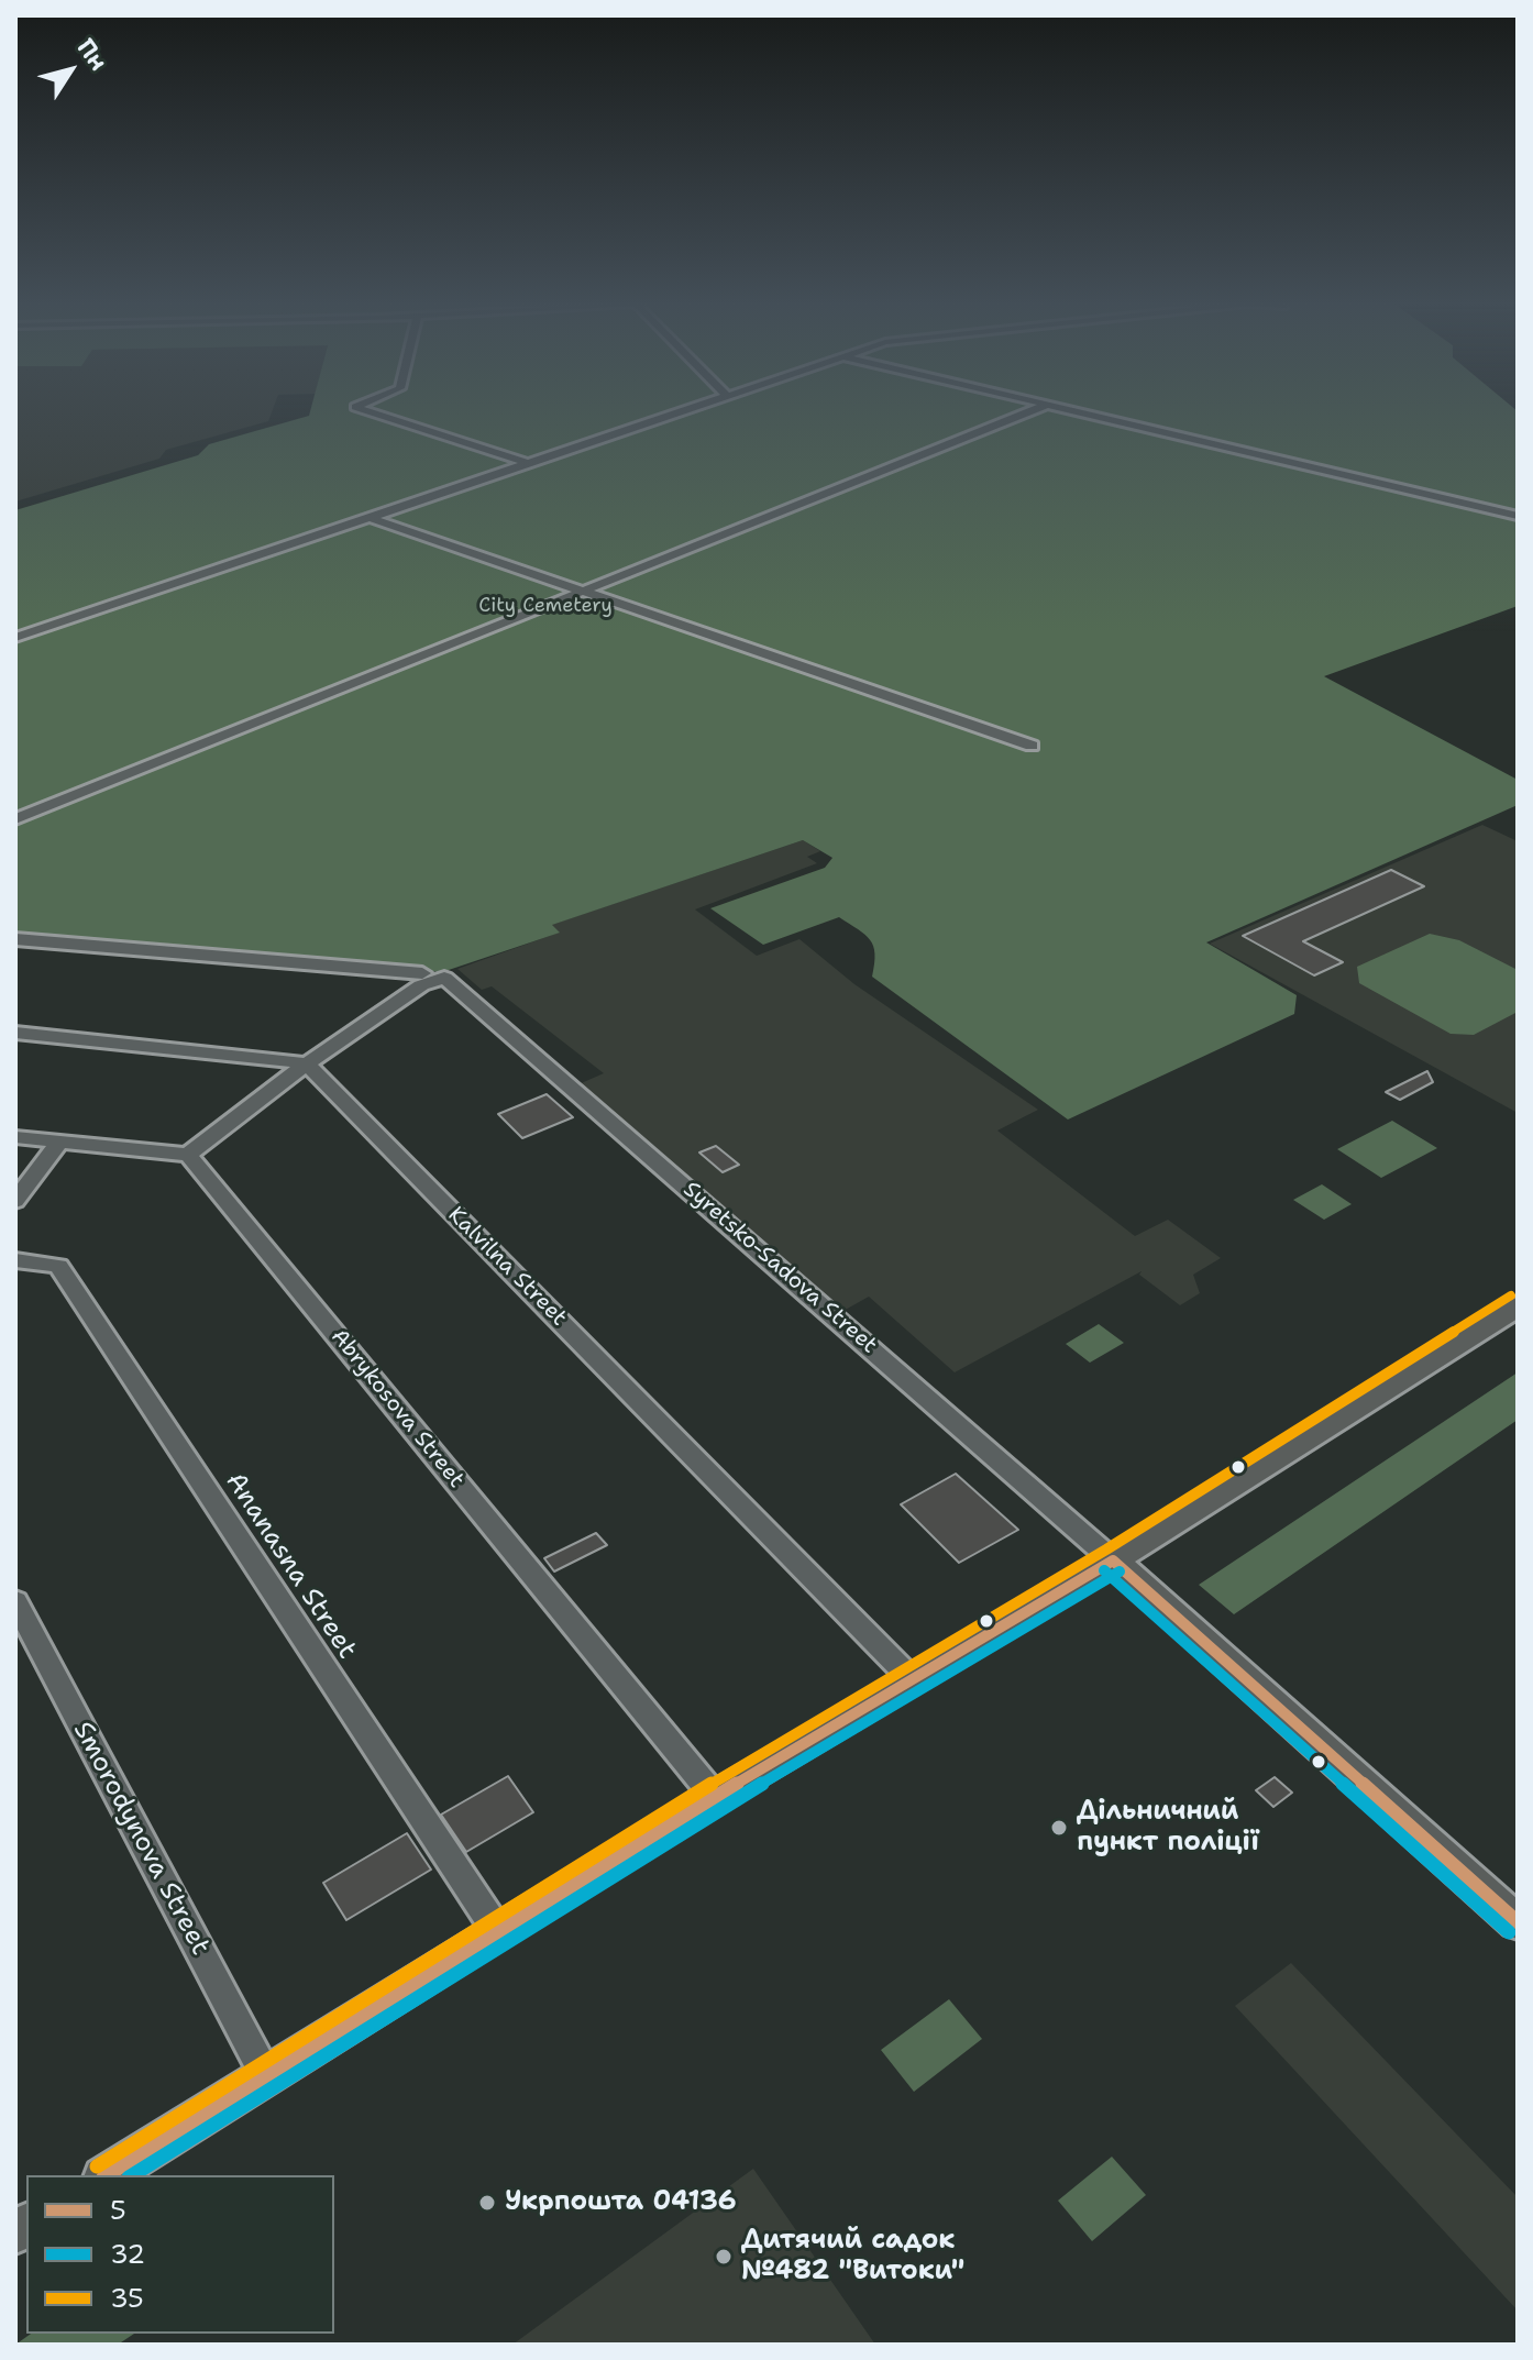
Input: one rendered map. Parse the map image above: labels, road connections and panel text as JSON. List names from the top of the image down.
{
  "streets": {
    "street": [
      "Kalvilna Street",
      "Syretsko-Sadova Street",
      "Abrykosova Street",
      "Ananasna Street",
      "Smorodynova Street"
    ]
  },
  "crossings": [
    ["Kalvilna Street", "Syretsko-Sadova Street"]
  ],
  "parks": ["City Cemetery"],
  "places": ["Дільничний пункт поліції", "Укрпошта 04136", "Дитячий садок №482 \"Витоки\""],
  "lines": ["transit line 35", "transit line 5", "transit line 32"],
  "legend": ["5", "32", "35"],
  "north": "top right"
}
